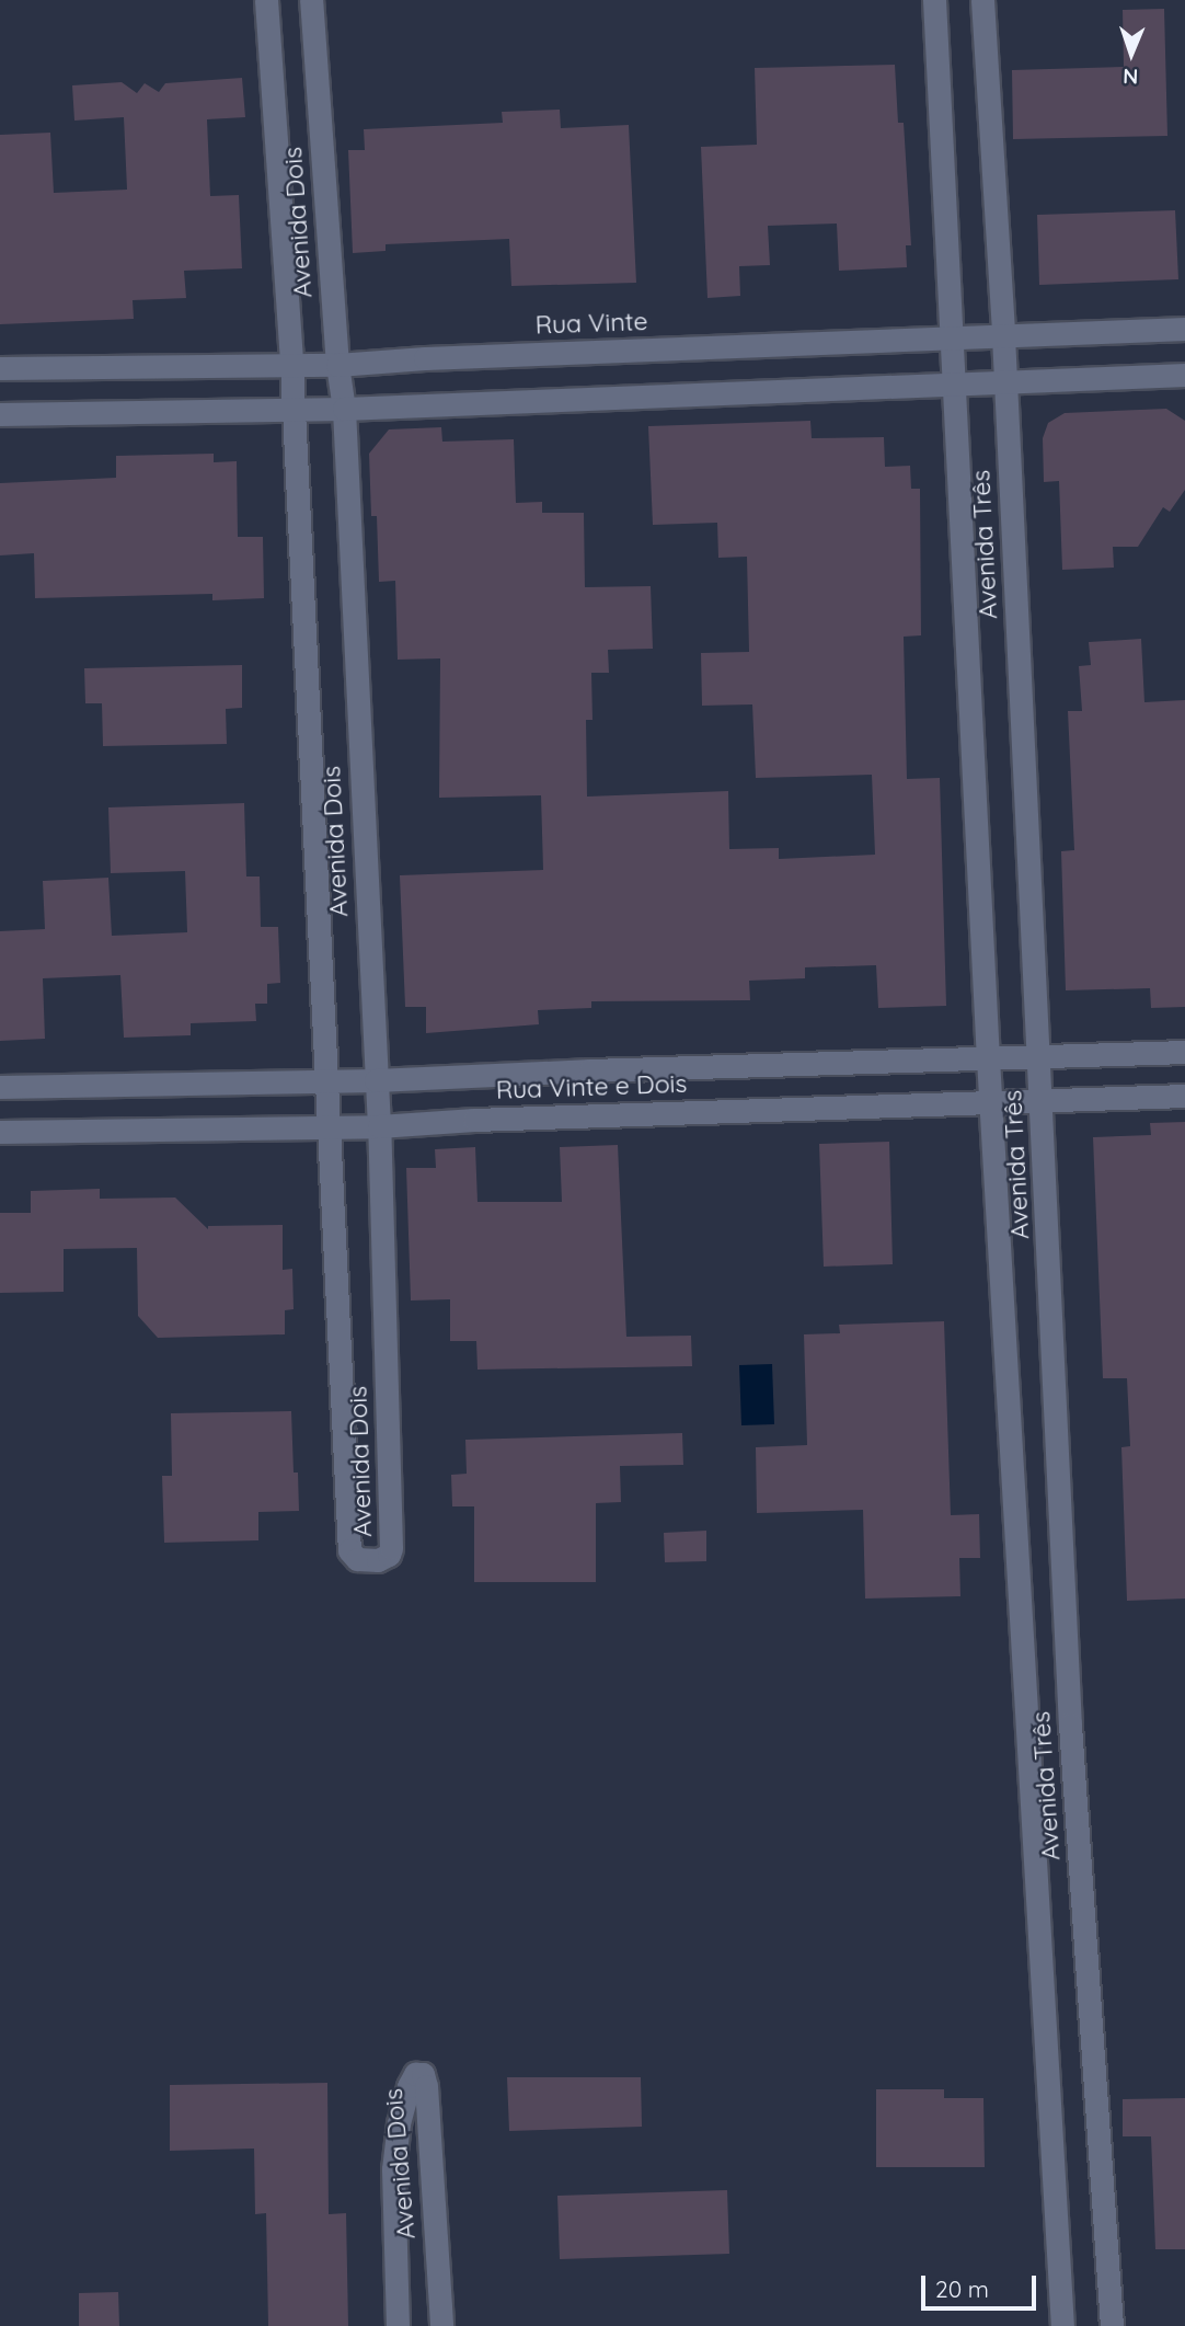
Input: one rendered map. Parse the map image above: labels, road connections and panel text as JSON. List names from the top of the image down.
{
  "streets": {
    "street": [
      "Avenida Dois",
      "Rua Vinte",
      "Avenida Três",
      "Rua Vinte e Dois"
    ]
  },
  "crossings": [
    ["Avenida Dois", "Rua Vinte"],
    ["Avenida Dois", "Rua Vinte e Dois"],
    ["Rua Vinte", "Avenida Três"],
    ["Avenida Três", "Rua Vinte e Dois"]
  ],
  "scale_bar": "20 m",
  "north": "bottom"
}
